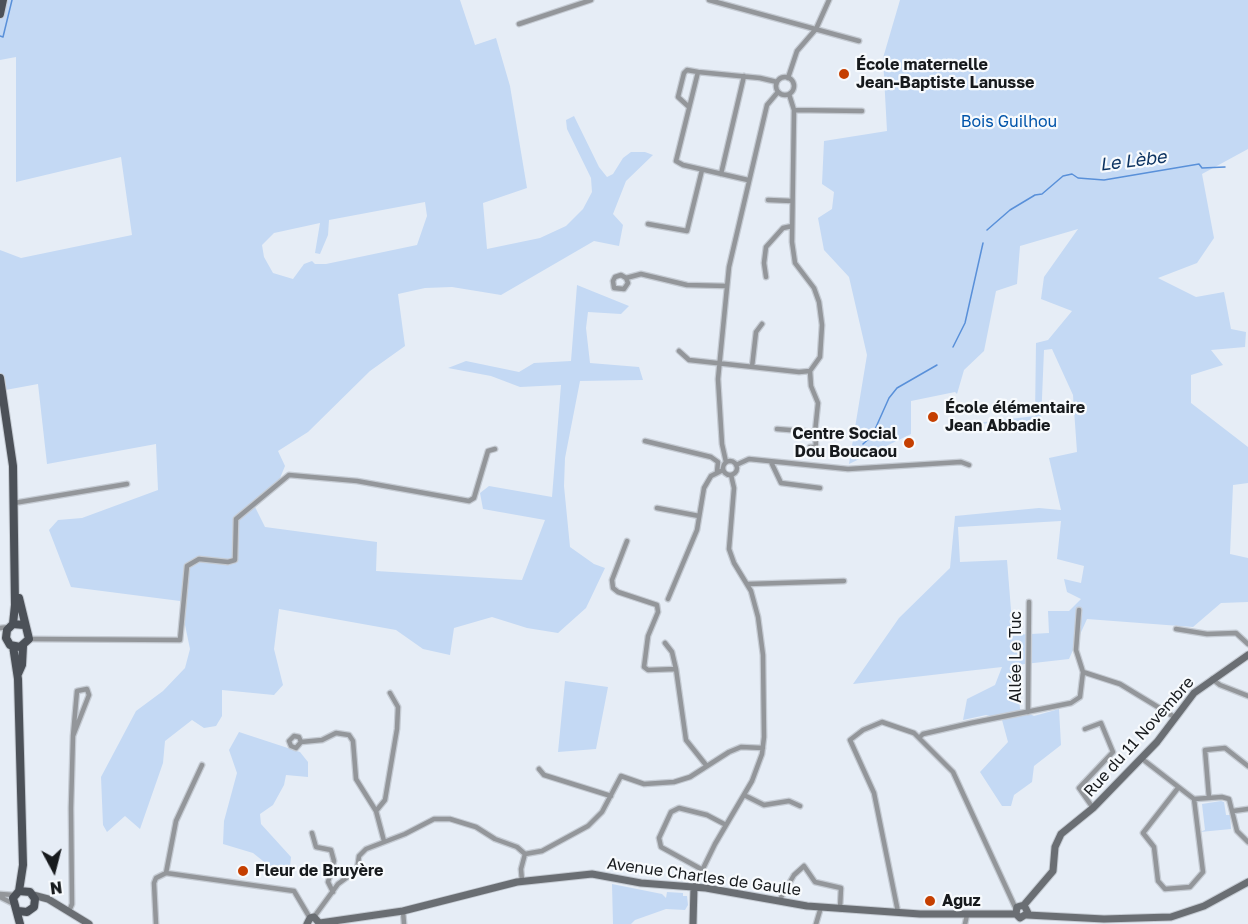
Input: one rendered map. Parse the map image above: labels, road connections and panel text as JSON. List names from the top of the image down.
{
  "streets": {
    "street": ["Allée Le Tuc", "Rue du 11 Novembre", "Avenue Charles de Gaulle"]
  },
  "water": ["Le Lèbe"],
  "parks": ["Bois Guilhou"],
  "places": [
    "École maternelle Jean-Baptiste Lanusse",
    "École élémentaire Jean Abbadie",
    "Centre Social Dou Boucaou",
    "Fleur de Bruyère",
    "Aguz"
  ],
  "north": "bottom"
}
